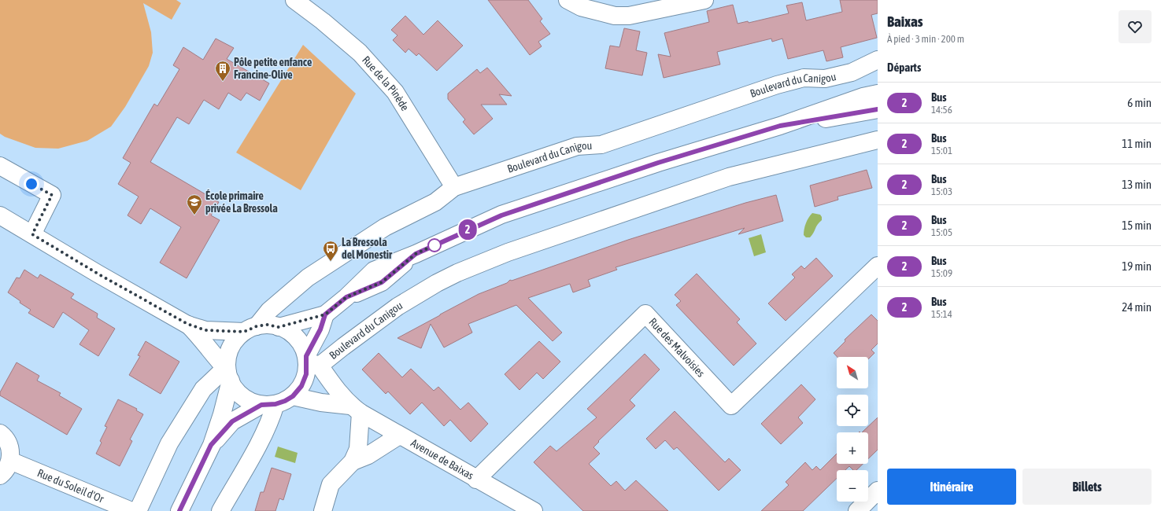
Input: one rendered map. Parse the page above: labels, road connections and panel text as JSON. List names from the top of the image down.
{
  "streets": {
    "street": [
      "Rue de la Pinède",
      "Boulevard du Canigou",
      "Rue des Malvoisies",
      "Avenue de Baixas",
      "Rue du Soleil d'Or"
    ]
  },
  "crossings": [
    ["Rue de la Pinède", "Boulevard du Canigou"],
    ["Boulevard du Canigou", "Avenue de Baixas"],
    ["Rue des Malvoisies", "Avenue de Baixas"]
  ],
  "places": {
    "building": ["Pôle petite enfance Francine-Olive"],
    "school or university": ["École primaire privée La Bressola"],
    "bus stop": ["La Bressola del Monestir"]
  },
  "lines": ["bus line 2"],
  "north": "top left",
  "page": {
    "on_map": "2",
    "heading": [
      ["Baixas", "À pied · 3 min · 200 m"],
      "Départs"
    ],
    "list": [
      {
        "mark": "2",
        "name": "Bus",
        "note": "14:56",
        "value": "6 min"
      },
      {
        "mark": "2",
        "name": "Bus",
        "note": "15:01",
        "value": "11 min"
      },
      {
        "mark": "2",
        "name": "Bus",
        "note": "15:03",
        "value": "13 min"
      },
      {
        "mark": "2",
        "name": "Bus",
        "note": "15:05",
        "value": "15 min"
      },
      {
        "mark": "2",
        "name": "Bus",
        "note": "15:09",
        "value": "19 min"
      },
      {
        "mark": "2",
        "name": "Bus",
        "note": "15:14",
        "value": "24 min"
      }
    ],
    "map_buttons": ["+", "−"],
    "buttons": ["Itinéraire", "Billets"]
  }
}
